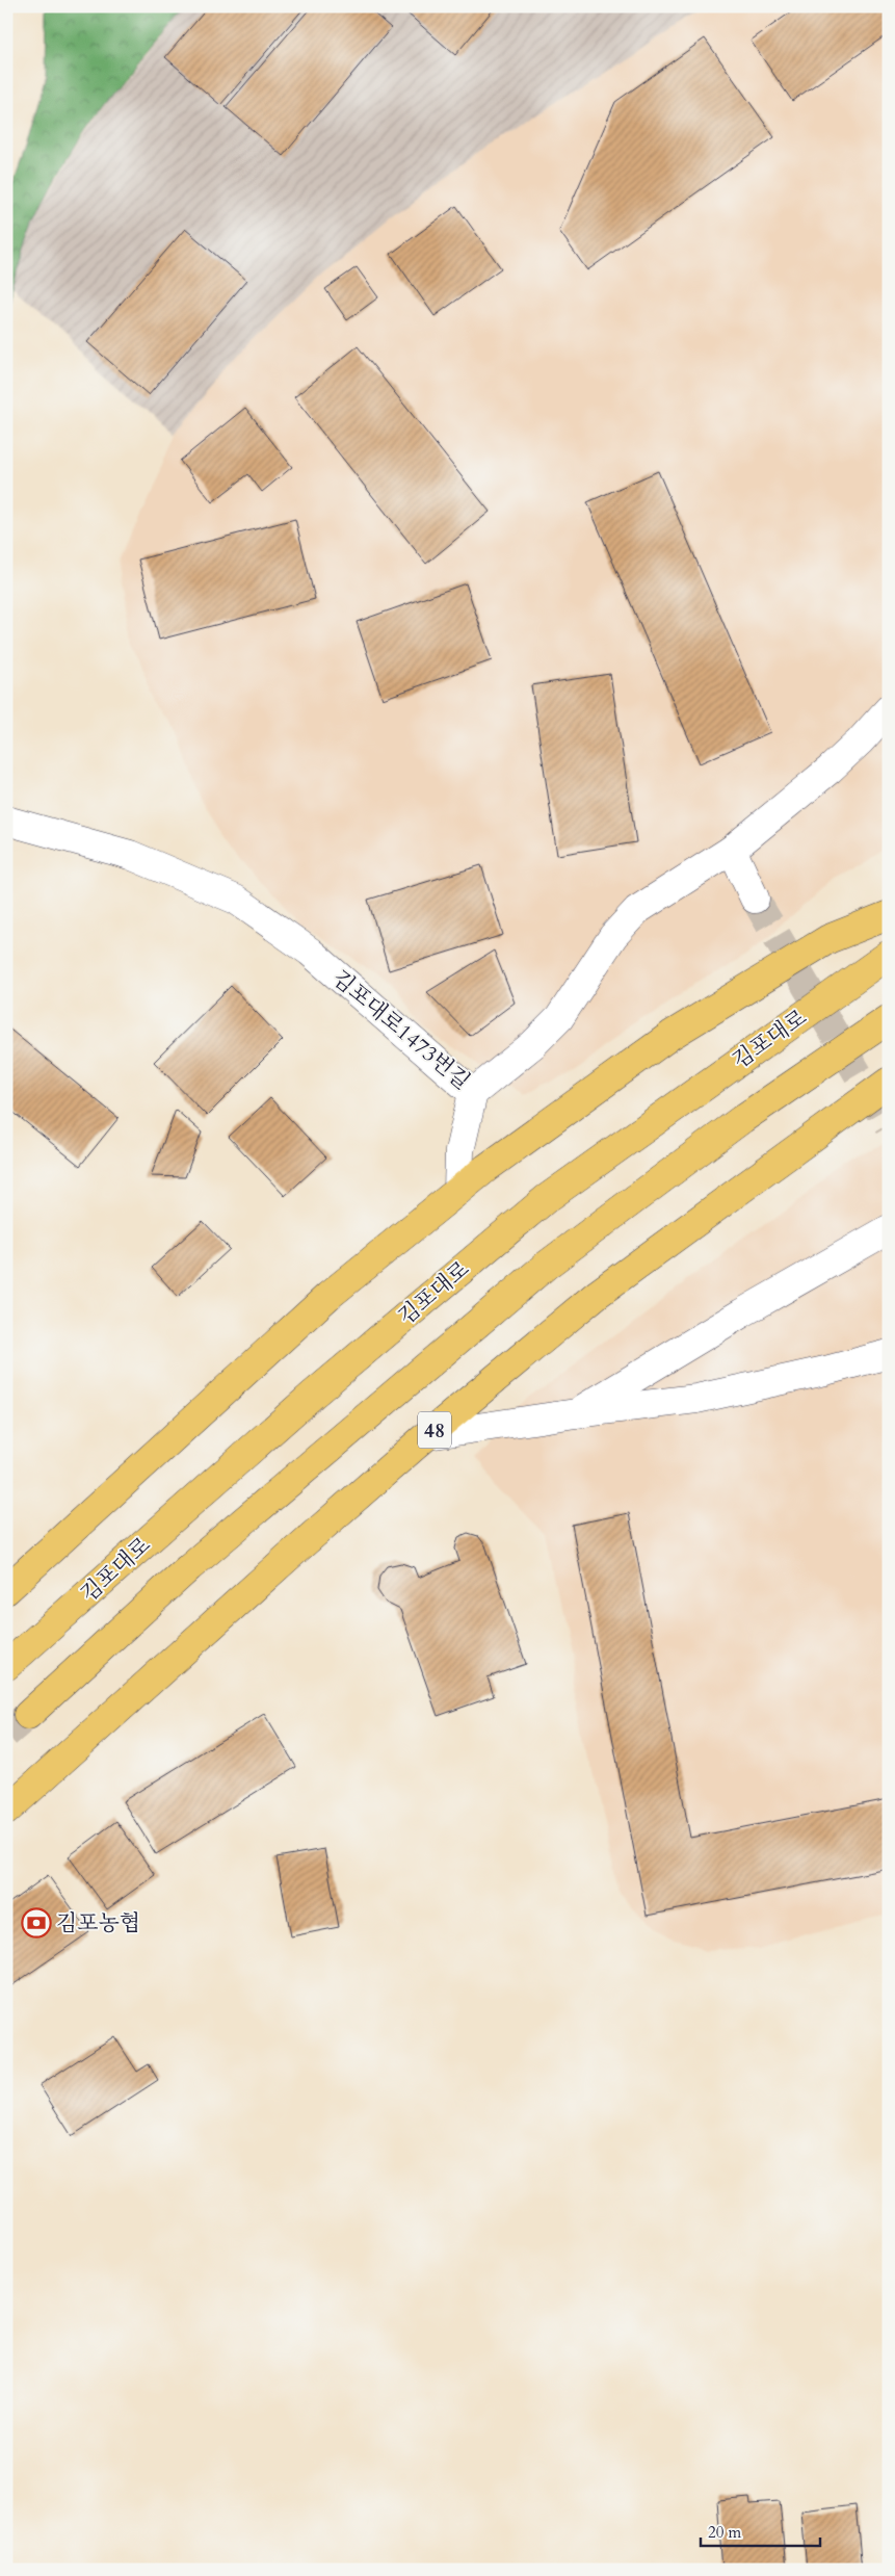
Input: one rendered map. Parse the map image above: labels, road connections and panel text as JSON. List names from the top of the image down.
{
  "streets": {
    "main road": ["김포대로", "48"],
    "lane": ["김포대로1473번길"]
  },
  "places": {
    "bank": ["김포농협"]
  },
  "scale_bar": "20 m"
}
